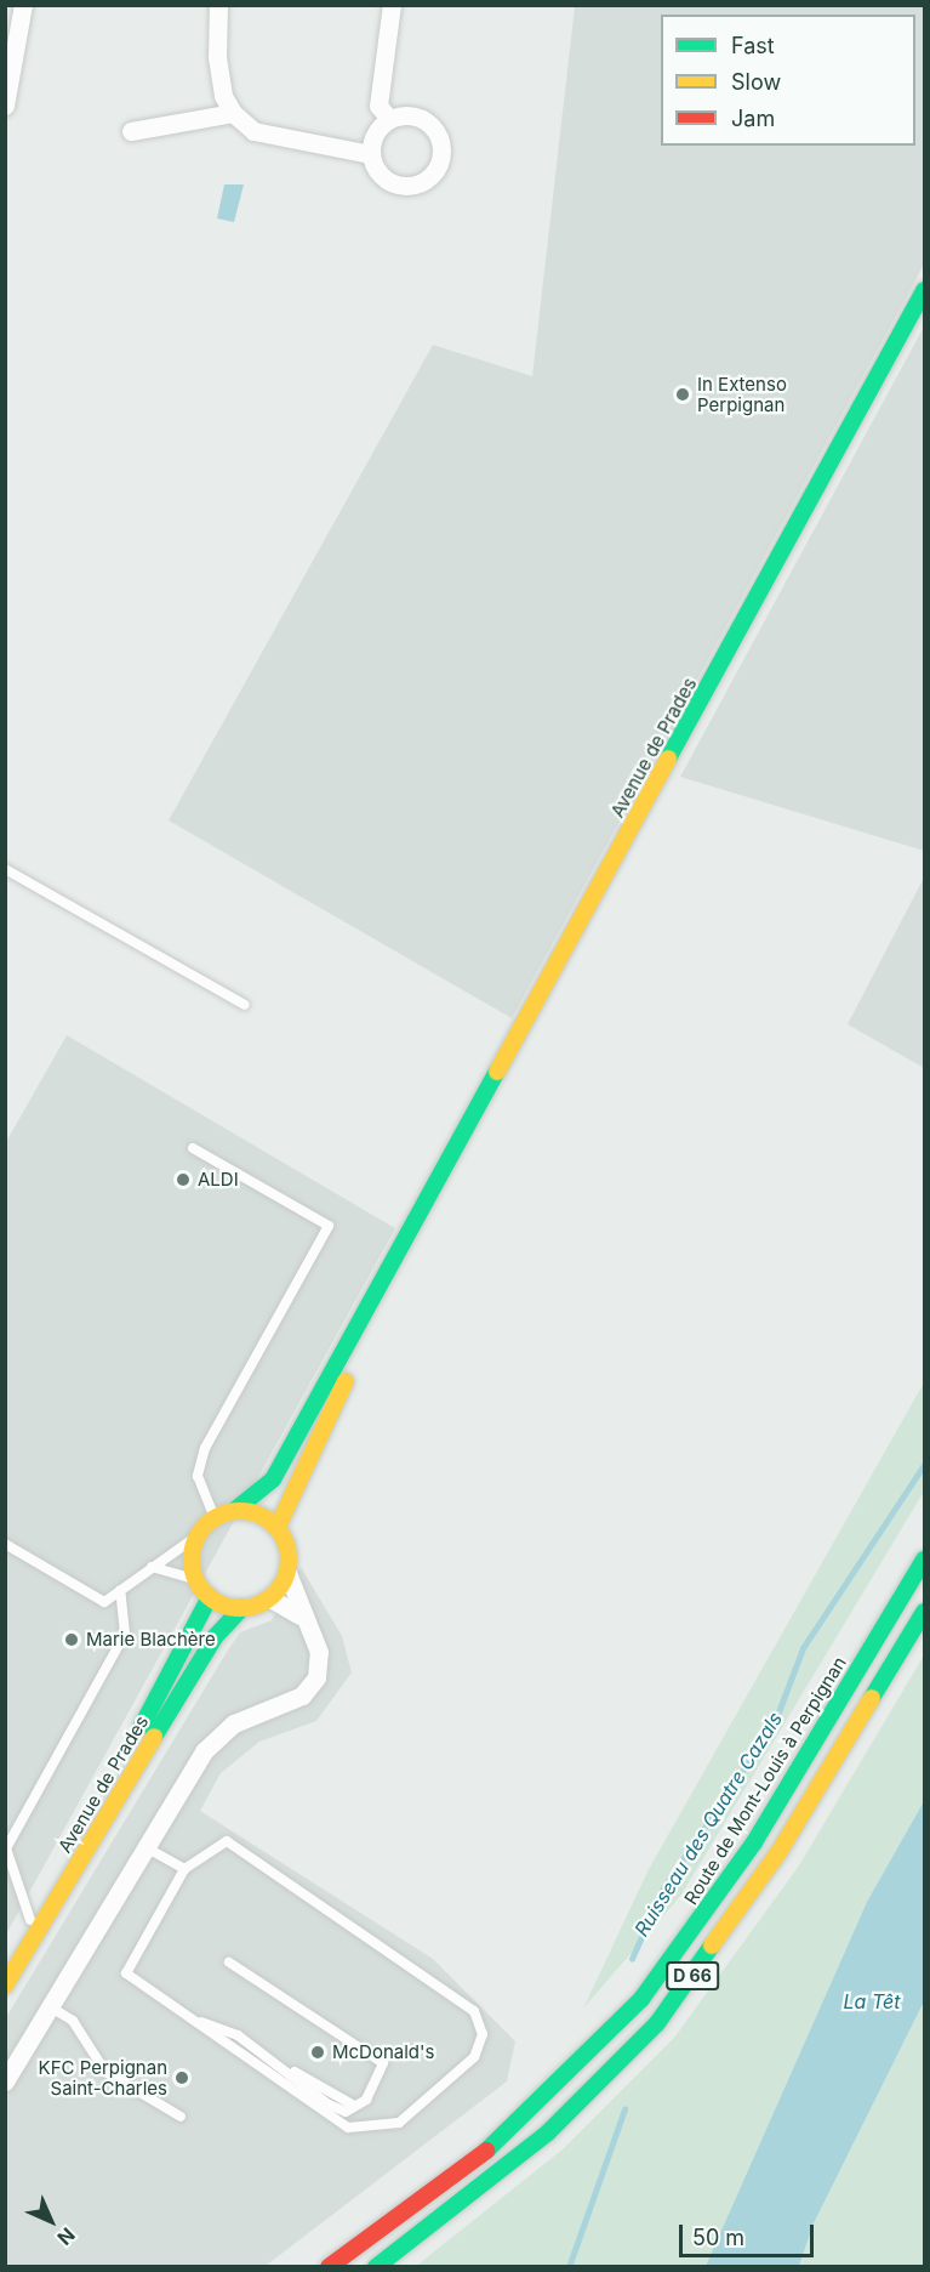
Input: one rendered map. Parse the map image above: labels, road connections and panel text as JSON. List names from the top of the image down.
{
  "streets": {
    "main road": ["Avenue de Prades", "Route de Mont-Louis à Perpignan", "D 66"]
  },
  "water": ["Ruisseau des Quatre Cazals", "La Têt"],
  "places": [
    "In Extenso Perpignan",
    "ALDI",
    "Marie Blachère",
    "McDonald's",
    "KFC Perpignan Saint-Charles"
  ],
  "legend": ["Fast", "Slow", "Jam"],
  "scale_bar": "50 m",
  "north": "bottom right"
}
